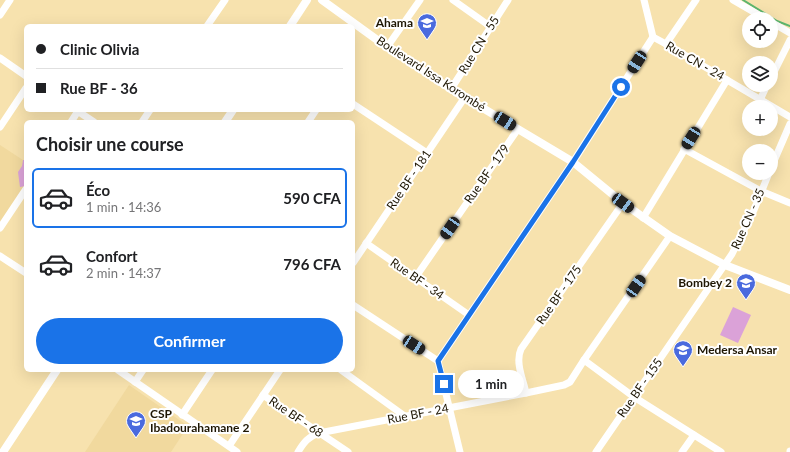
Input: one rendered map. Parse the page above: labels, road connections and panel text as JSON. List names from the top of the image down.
{
  "streets": {
    "street": [
      "Rue CN - 55",
      "Rue CN - 24",
      "Boulevard Issa Korombé",
      "Rue BF - 179",
      "Rue BF - 181",
      "Rue CN - 35",
      "Rue BF - 34",
      "Rue BF - 175",
      "Rue BF - 155",
      "Rue BF - 24",
      "Rue BF - 68"
    ]
  },
  "crossings": [
    ["Rue CN - 55", "Boulevard Issa Korombé"],
    ["Boulevard Issa Korombé", "Rue BF - 179"],
    ["Boulevard Issa Korombé", "Rue BF - 181"],
    ["Boulevard Issa Korombé", "Rue CN - 35"],
    ["Boulevard Issa Korombé", "Rue BF - 175"],
    ["Boulevard Issa Korombé", "Rue BF - 155"],
    ["Boulevard Issa Korombé", "Rue BF - 24"],
    ["Rue BF - 179", "Rue BF - 34"],
    ["Rue BF - 181", "Rue BF - 34"],
    ["Rue CN - 35", "Rue BF - 155"],
    ["Rue BF - 175", "Rue BF - 24"],
    ["Rue BF - 24", "Rue BF - 68"]
  ],
  "places": {
    "school or university": [
      "Ahama",
      "Bombey 2",
      "Medersa Ansar",
      "CSP Ibadourahamane 2"
    ]
  },
  "page": {
    "map_buttons": ["+", "−"],
    "banner": ["Clinic Olivia", "Rue BF - 36"],
    "heading": "Choisir une course",
    "list": [
      {
        "name": "Éco",
        "note": "1 min · 14:36",
        "value": "590 CFA"
      },
      {
        "name": "Confort",
        "note": "2 min · 14:37",
        "value": "796 CFA"
      }
    ],
    "buttons": "Confirmer",
    "bubble": "1 min"
  }
}
